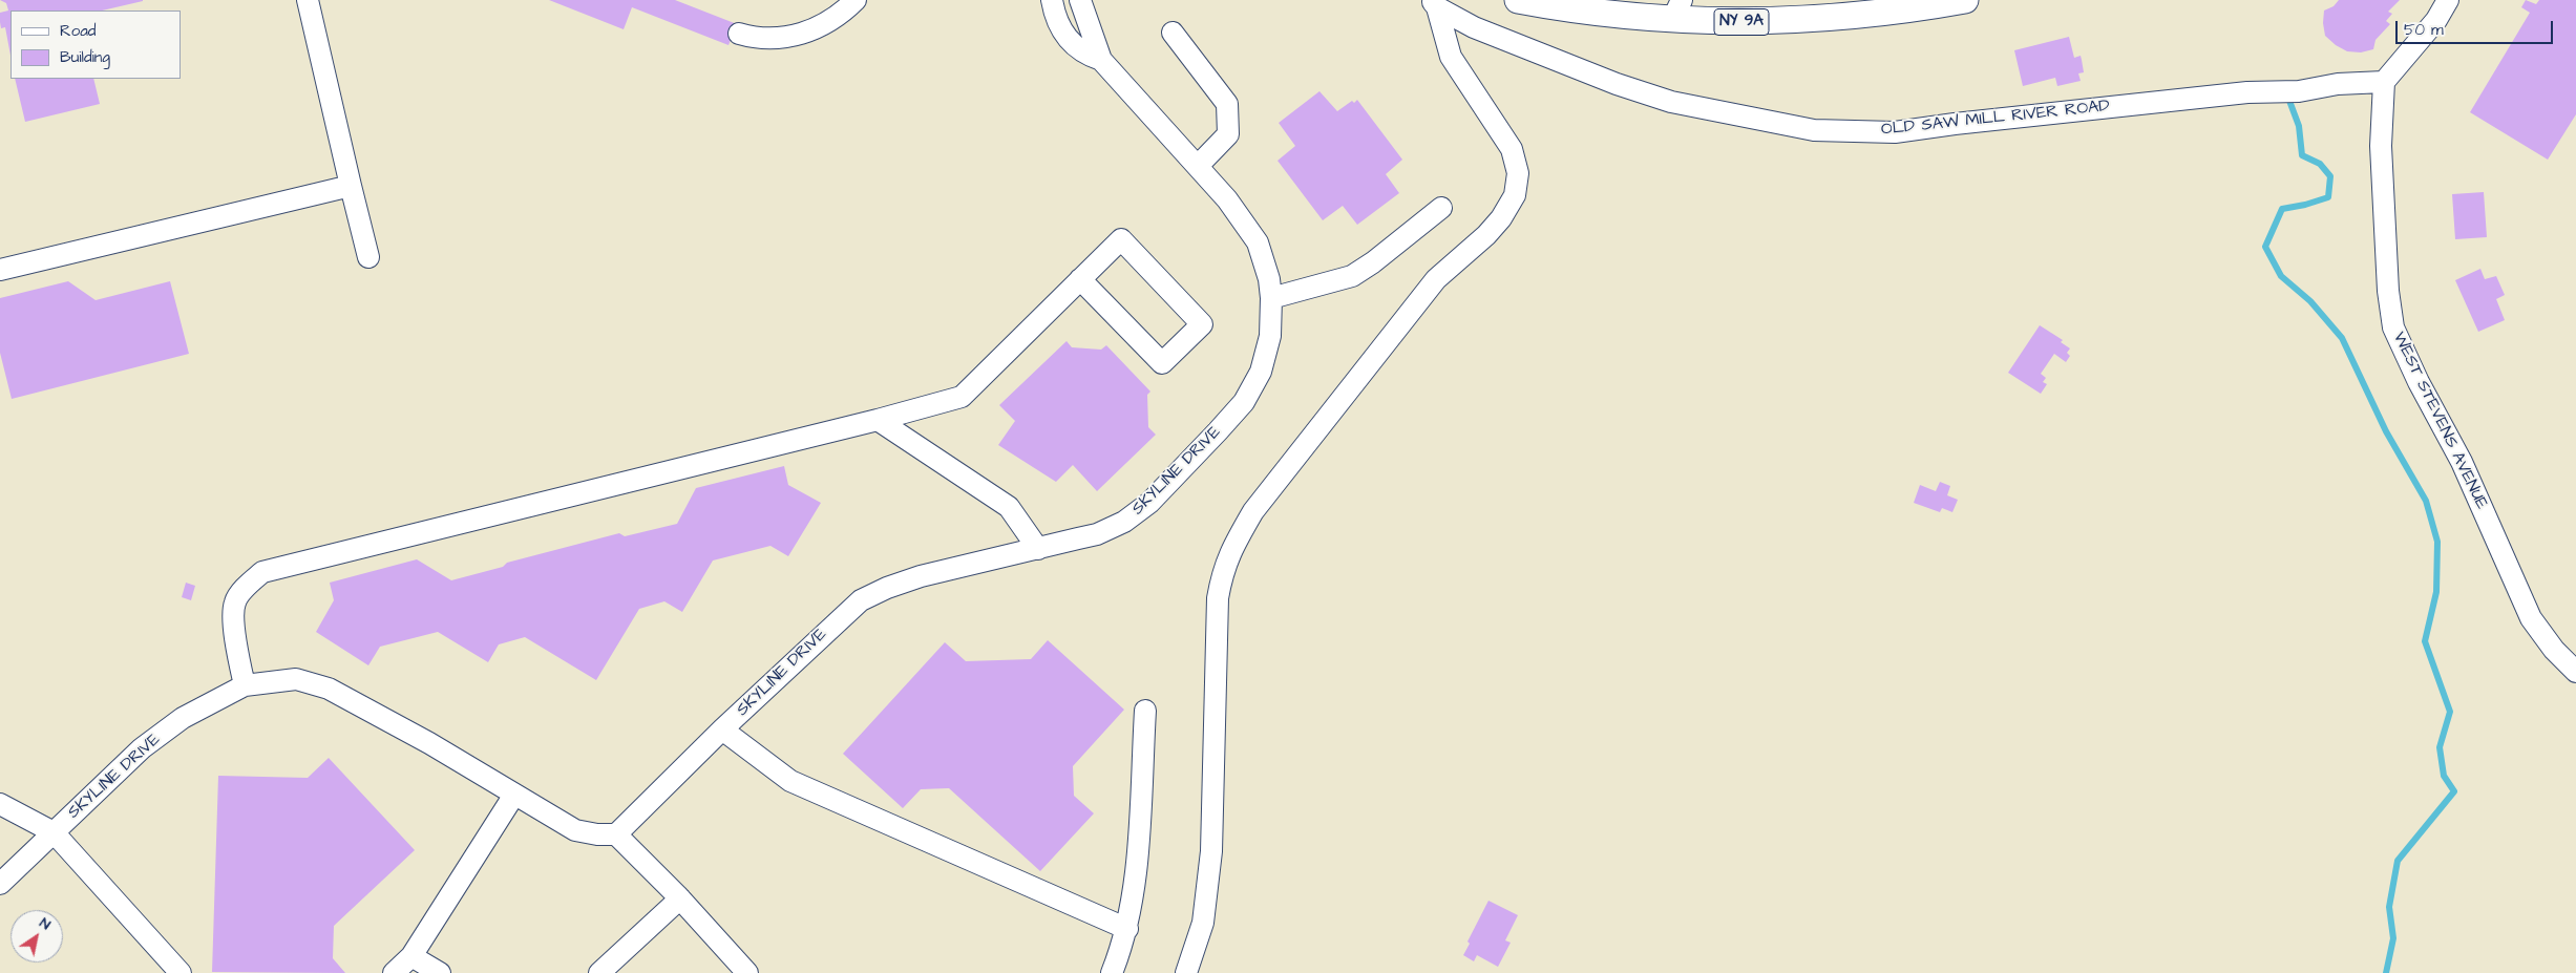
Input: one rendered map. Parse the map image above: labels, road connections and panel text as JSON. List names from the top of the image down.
{
  "streets": {
    "main road": ["NY 9A"],
    "street": ["OLD SAW MILL RIVER ROAD", "WEST STEVENS AVENUE", "SKYLINE DRIVE"]
  },
  "crossings": [
    ["OLD SAW MILL RIVER ROAD", "WEST STEVENS AVENUE"]
  ],
  "legend": ["Road", "Building"],
  "scale_bar": "50 m",
  "north": "top right"
}
